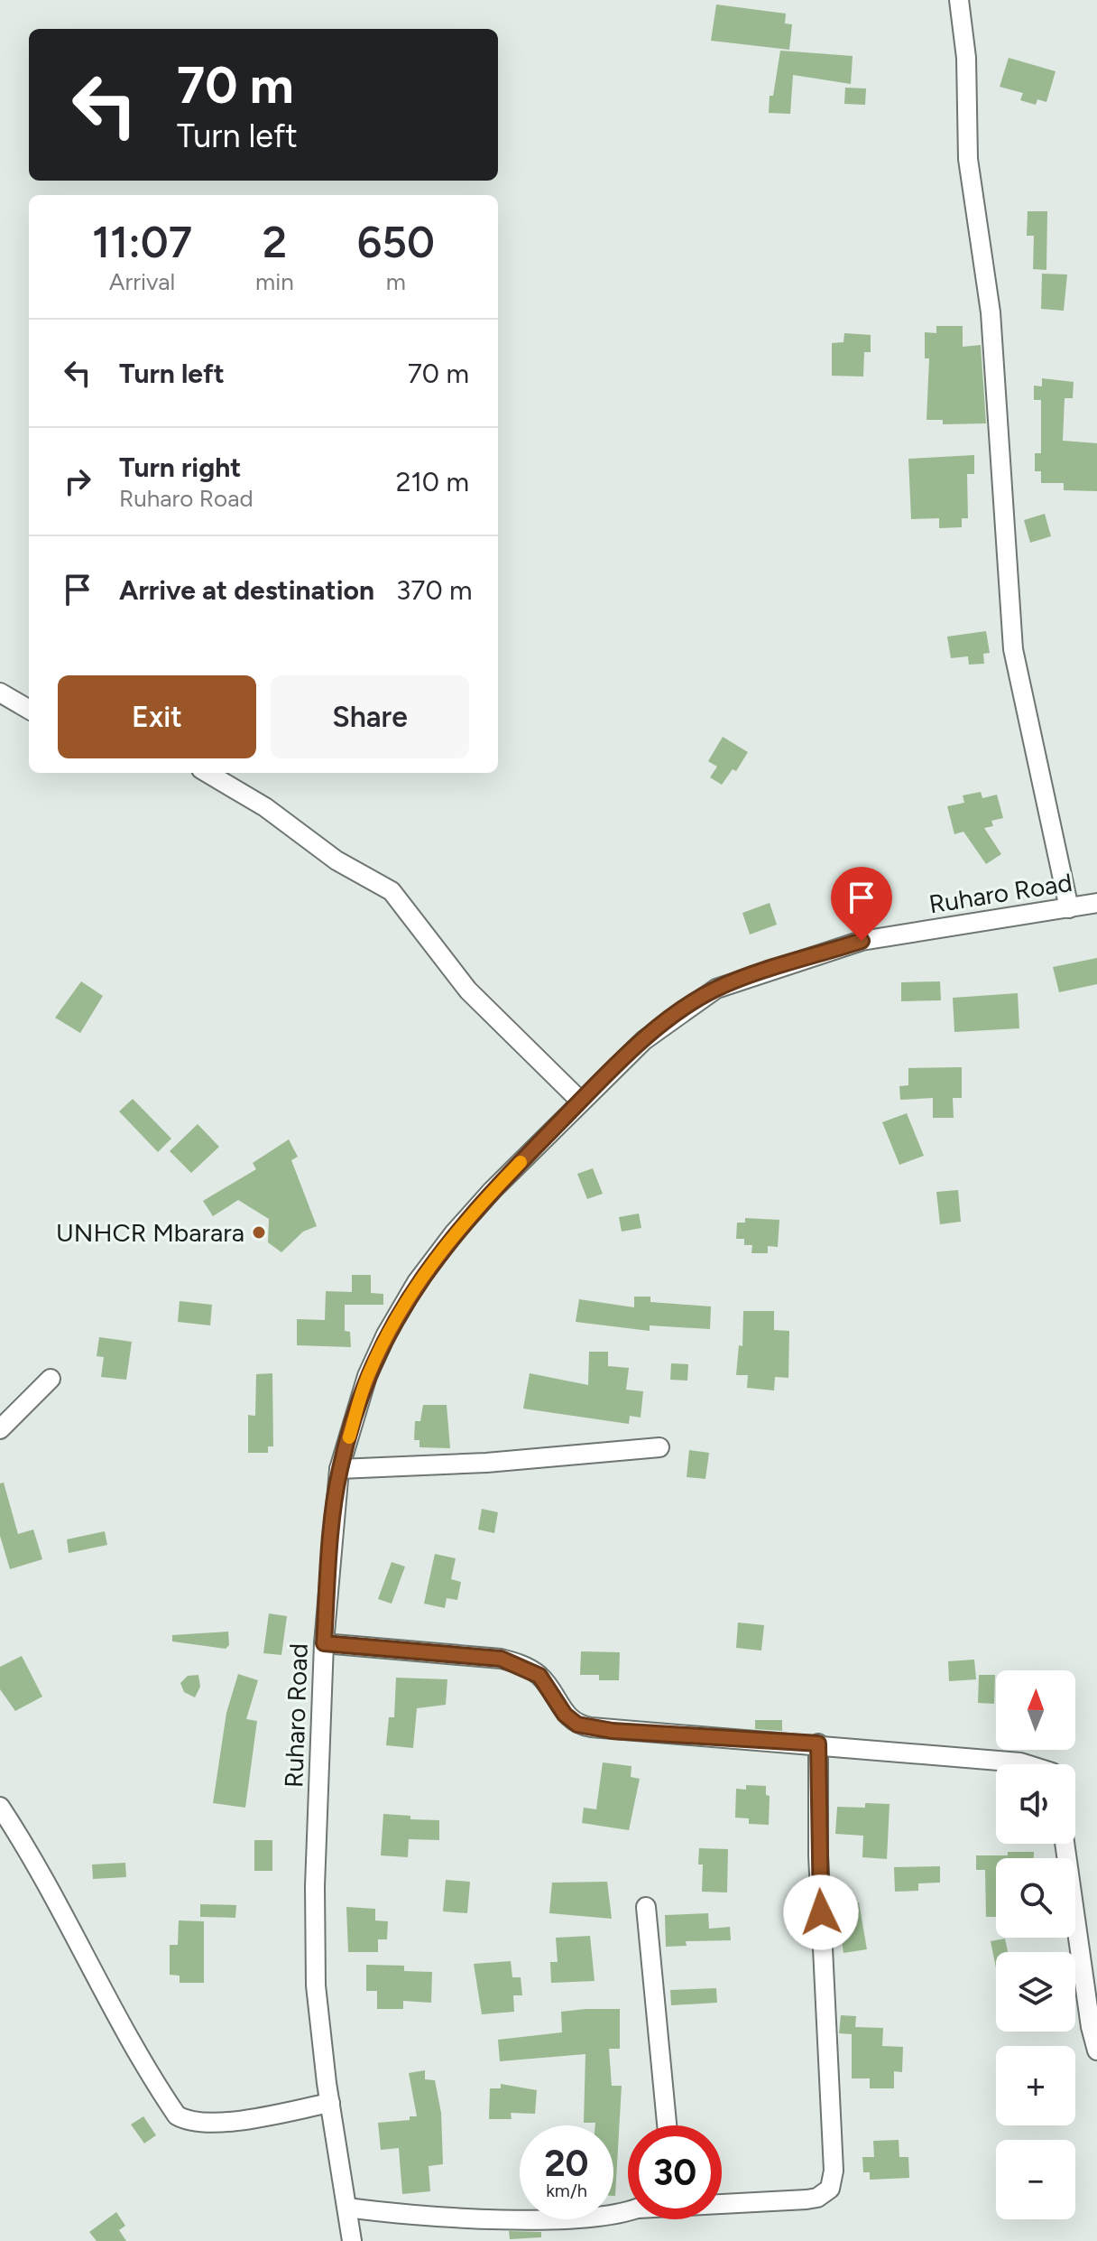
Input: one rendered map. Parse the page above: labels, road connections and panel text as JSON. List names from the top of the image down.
{
  "streets": {
    "street": ["Ruharo Road"]
  },
  "places": ["UNHCR Mbarara"],
  "north": "top",
  "page": {
    "turn": ["70 m", "Turn left"],
    "eta": [
      "11:07",
      "Arrival",
      "2",
      "min",
      "650",
      "m"
    ],
    "list": [
      {
        "name": "Turn left",
        "value": "70 m"
      },
      {
        "name": "Turn right",
        "note": "Ruharo Road",
        "value": "210 m"
      },
      {
        "name": "Arrive at destination",
        "value": "370 m"
      }
    ],
    "buttons": ["Exit", "Share"],
    "map_buttons": ["+", "−"],
    "speed": "20 km/h",
    "limit": "30"
  }
}
